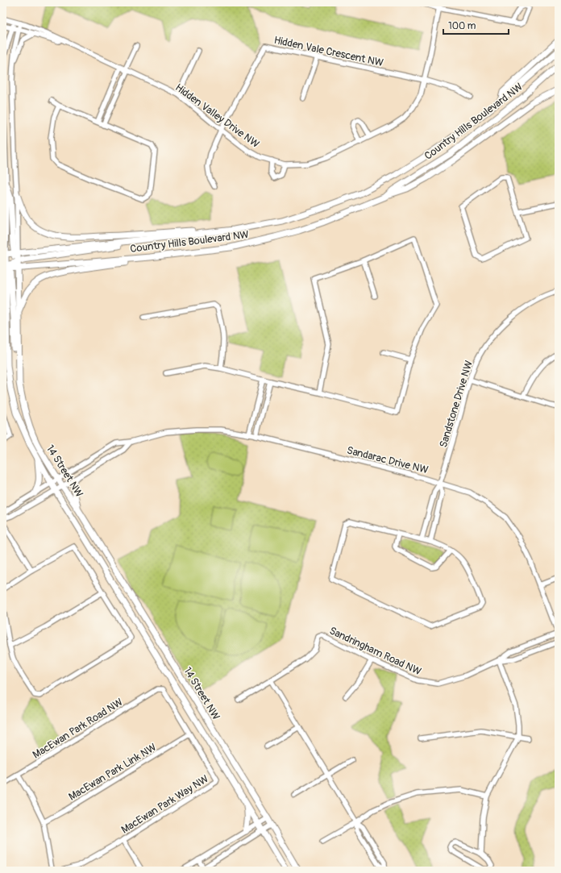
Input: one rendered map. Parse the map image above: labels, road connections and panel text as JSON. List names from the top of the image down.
{
  "streets": {
    "main road": ["Country Hills Boulevard NW", "14 Street NW"],
    "street": [
      "Hidden Vale Crescent NW",
      "Hidden Valley Drive NW",
      "Sandstone Drive NW",
      "Sandarac Drive NW",
      "Sandringham Road NW",
      "MacEwan Park Road NW",
      "MacEwan Park Link NW",
      "MacEwan Park Way NW"
    ]
  },
  "crossings": [
    ["Hidden Vale Crescent NW", "Hidden Valley Drive NW"],
    ["Hidden Valley Drive NW", "14 Street NW"],
    ["Country Hills Boulevard NW", "14 Street NW"],
    ["Sandstone Drive NW", "Sandarac Drive NW"],
    ["Sandarac Drive NW", "14 Street NW"],
    ["Sandarac Drive NW", "Sandringham Road NW"],
    ["MacEwan Park Road NW", "MacEwan Park Way NW"],
    ["MacEwan Park Link NW", "MacEwan Park Way NW"]
  ],
  "scale_bar": "100 m"
}
